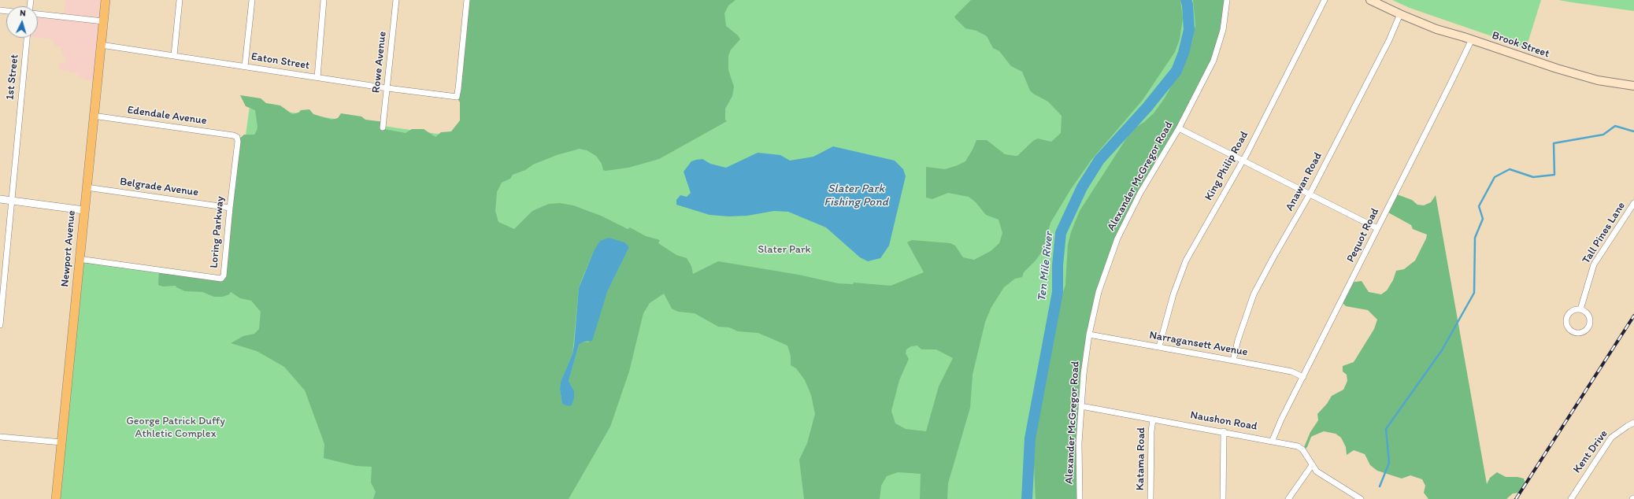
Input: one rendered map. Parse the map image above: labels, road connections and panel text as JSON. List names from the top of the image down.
{
  "streets": {
    "main road": ["Brook Street", "Newport Avenue"],
    "street": [
      "Eaton Street",
      "Rowe Avenue",
      "1st Street",
      "Edendale Avenue",
      "King Philip Road",
      "Alexander McGregor Road",
      "Anawan Road",
      "Belgrade Avenue",
      "Loring Parkway",
      "Tall Pines Lane",
      "Pequot Road",
      "Narragansett Avenue",
      "Naushon Road",
      "Kent Drive",
      "Katama Road"
    ]
  },
  "crossings": [
    ["Brook Street", "Anawan Road"],
    ["Brook Street", "Pequot Road"],
    ["Eaton Street", "Rowe Avenue"],
    ["Eaton Street", "Newport Avenue"],
    ["Edendale Avenue", "Loring Parkway"],
    ["Edendale Avenue", "Newport Avenue"],
    ["King Philip Road", "Narragansett Avenue"],
    ["Alexander McGregor Road", "Narragansett Avenue"],
    ["Alexander McGregor Road", "Naushon Road"],
    ["Anawan Road", "Narragansett Avenue"],
    ["Belgrade Avenue", "Loring Parkway"],
    ["Belgrade Avenue", "Newport Avenue"],
    ["Loring Parkway", "Newport Avenue"],
    ["Pequot Road", "Narragansett Avenue"],
    ["Pequot Road", "Naushon Road"],
    ["Naushon Road", "Katama Road"]
  ],
  "water": ["Slater Park Fishing Pond", "Ten Mile River"],
  "parks": ["Slater Park", "George Patrick Duffy Athletic Complex"],
  "north": "top"
}
